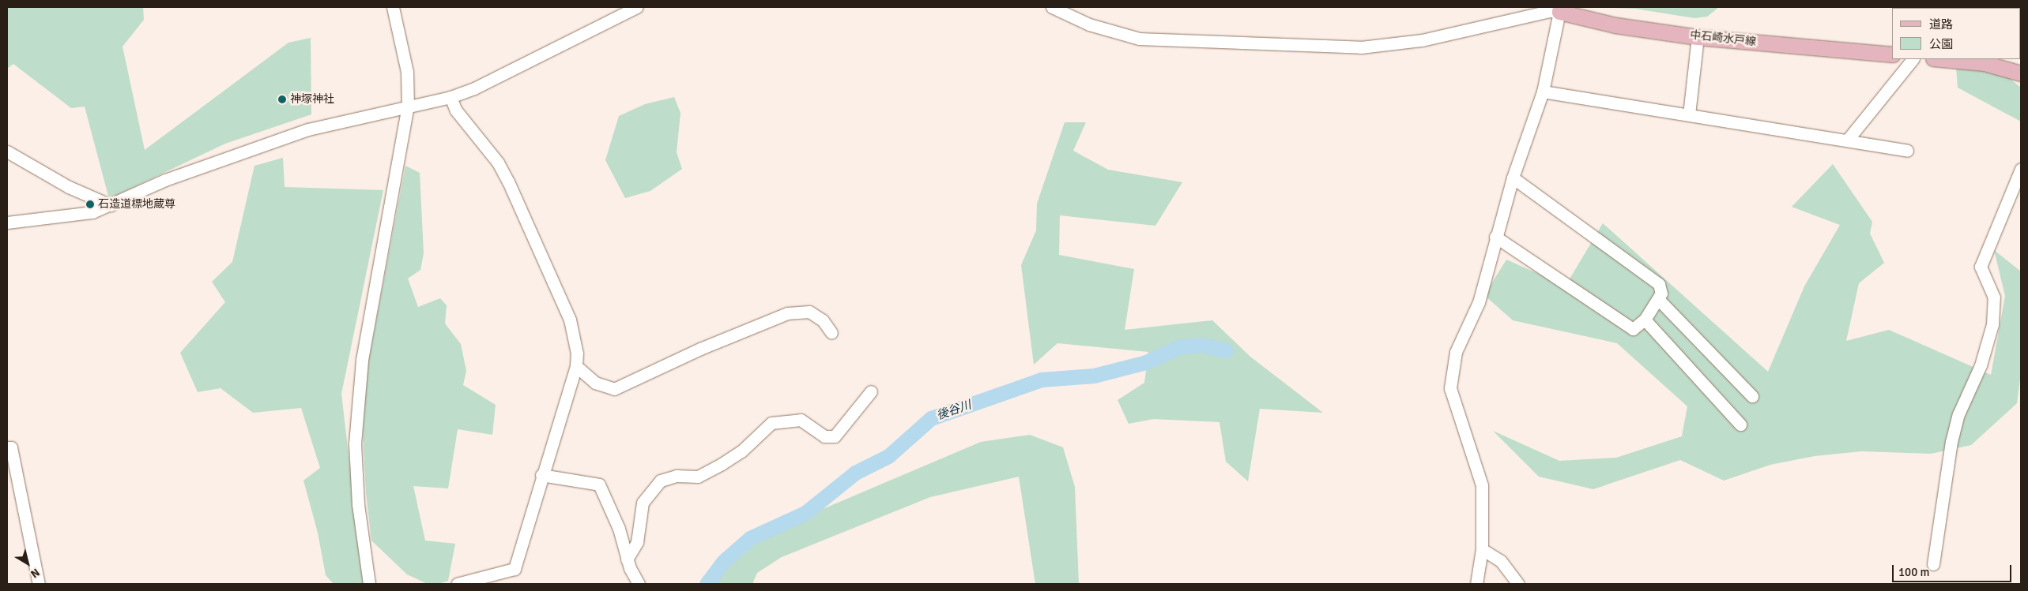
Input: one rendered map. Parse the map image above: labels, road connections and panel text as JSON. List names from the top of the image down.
{
  "streets": {
    "main road": ["中石崎水戸線"]
  },
  "water": ["後谷川"],
  "places": ["神塚神社", "石造道標地蔵尊"],
  "legend": ["道路", "公園"],
  "scale_bar": "100 m",
  "north": "bottom right"
}
